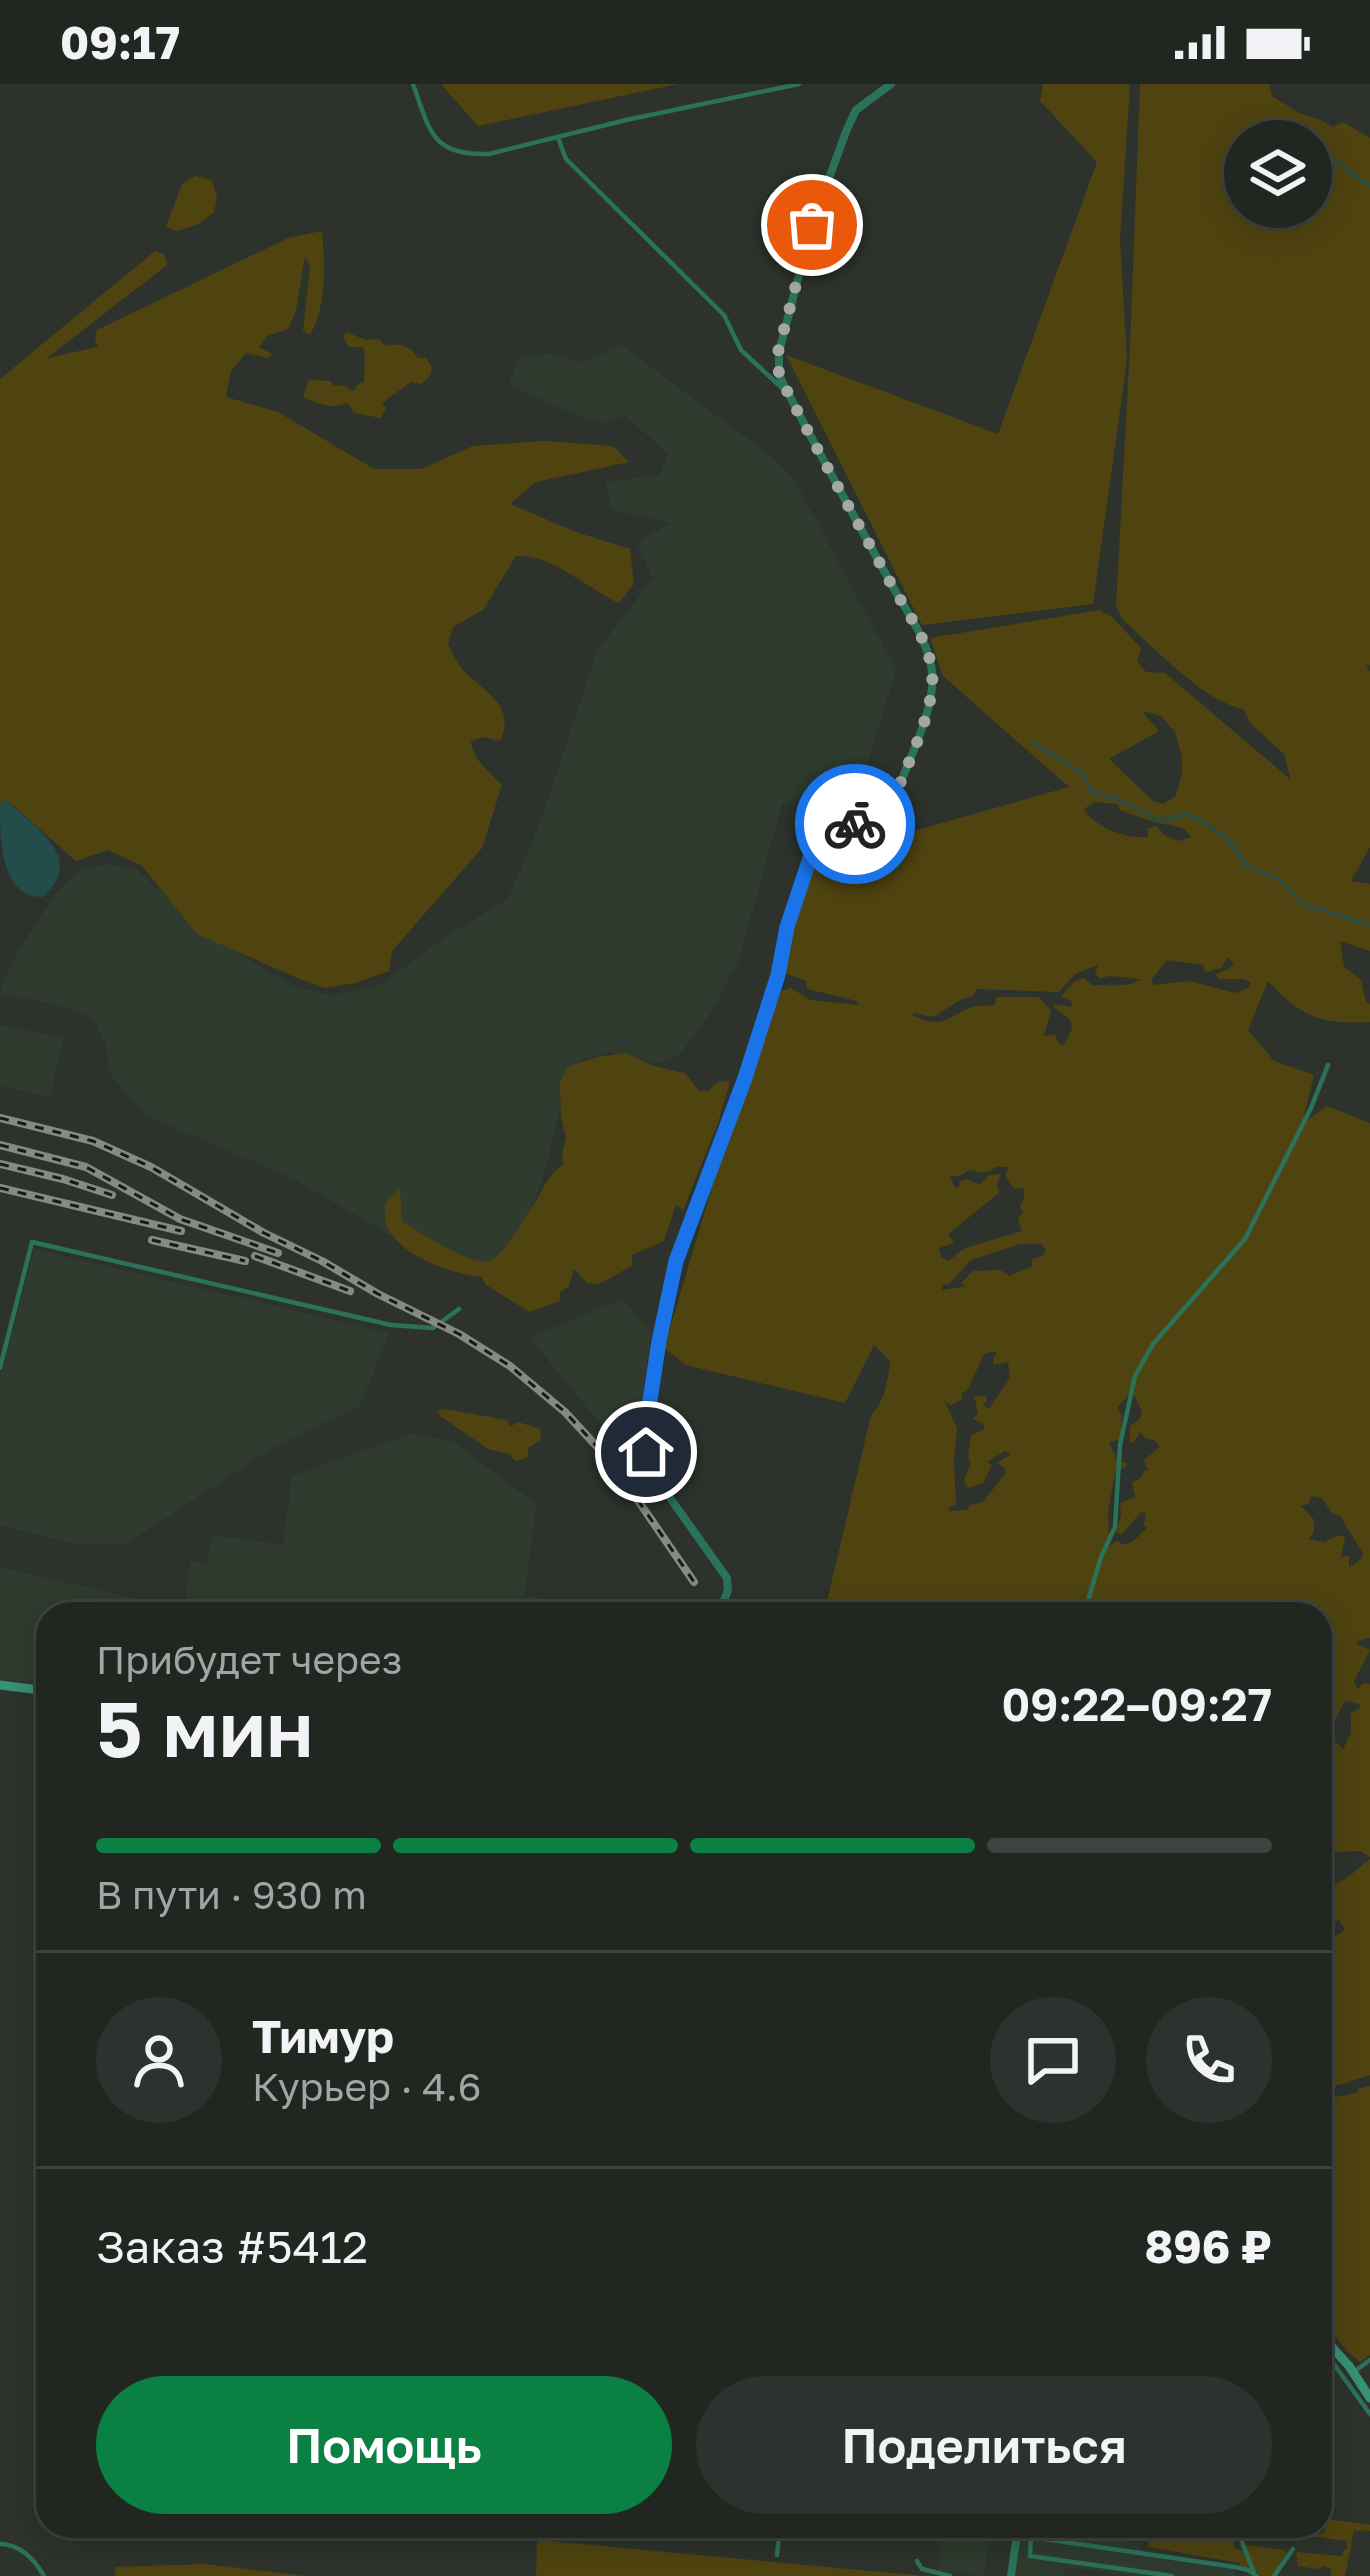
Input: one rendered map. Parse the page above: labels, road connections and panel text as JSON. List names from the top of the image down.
{
  "page": {
    "status": "09:17",
    "heading": ["5 мин", "Прибудет через", "09:22–09:27"],
    "panel": [
      "Тимур",
      "Курьер · 4.6",
      "Заказ #5412",
      "896 ₽"
    ],
    "bar": "В пути · 930 m",
    "buttons": ["Помощь", "Поделиться"]
  }
}
